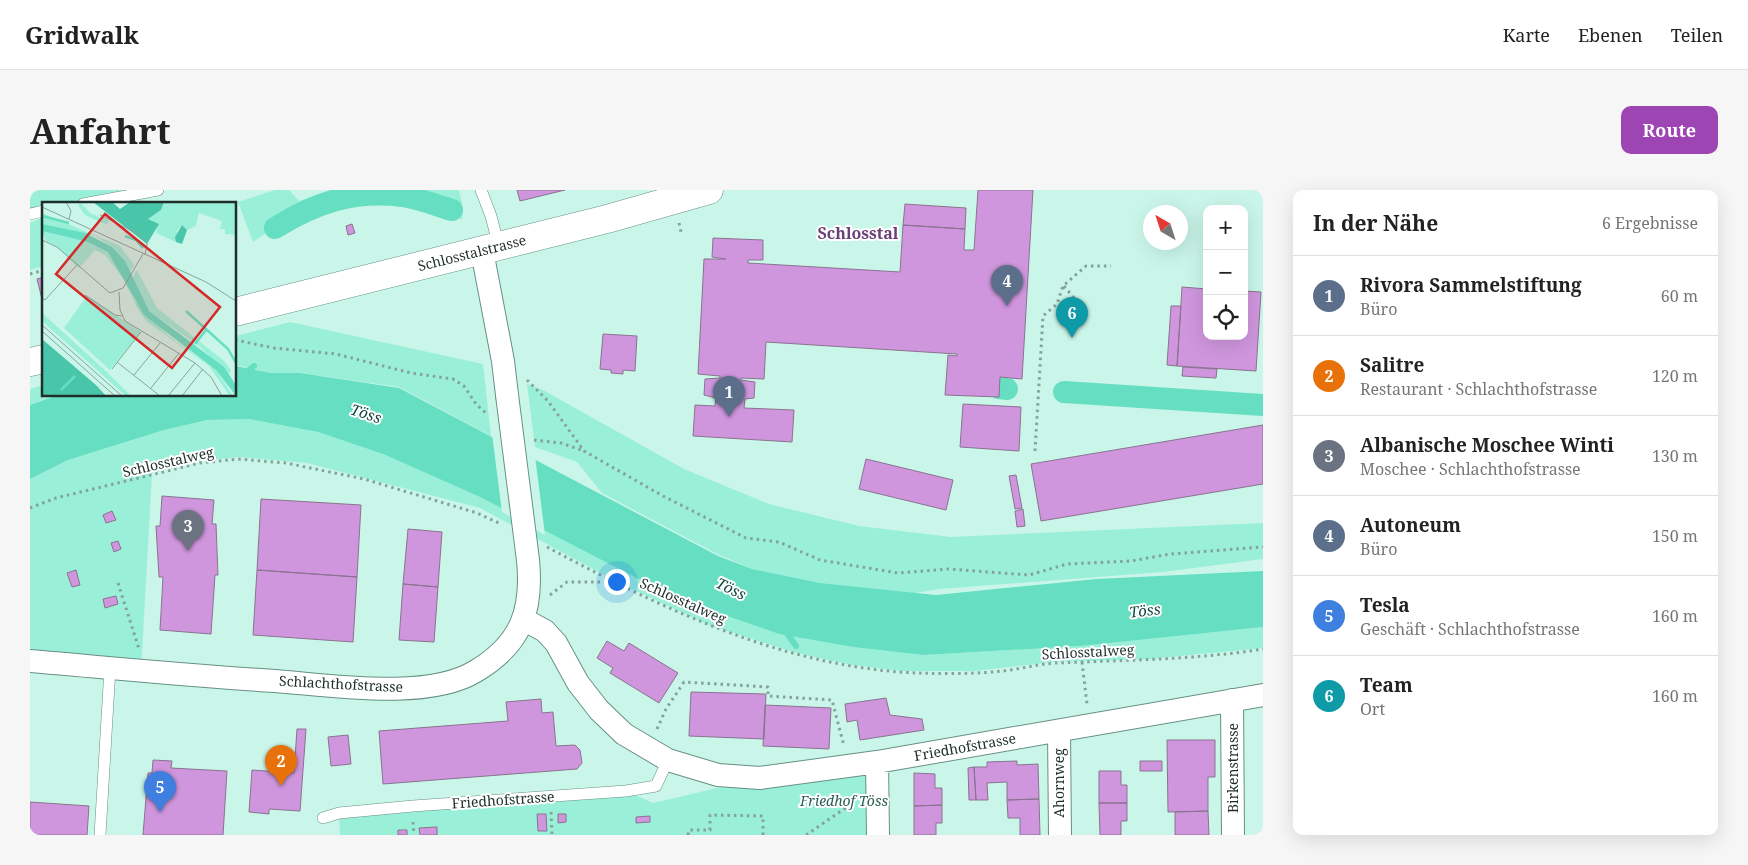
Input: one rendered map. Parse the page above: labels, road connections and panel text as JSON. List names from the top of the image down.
{
  "streets": {
    "main road": ["Schlosstalstrasse"],
    "street": [
      "Schlachthofstrasse",
      "Friedhofstrasse",
      "Birkenstrasse",
      "Ahornweg"
    ],
    "path": ["Schlosstalweg"]
  },
  "crossings": [
    ["Schlosstalstrasse", "Schlachthofstrasse"],
    ["Schlosstalweg", "Schlachthofstrasse"],
    ["Schlachthofstrasse", "Friedhofstrasse"],
    ["Friedhofstrasse", "Birkenstrasse"],
    ["Friedhofstrasse", "Ahornweg"]
  ],
  "districts": ["Schlosstal"],
  "water": ["Töss"],
  "parks": ["Friedhof Töss"],
  "north": "top left",
  "page": {
    "header": "Gridwalk",
    "nav": ["Karte", "Ebenen", "Teilen"],
    "buttons": "Route",
    "title": "Anfahrt",
    "heading": ["In der Nähe", "6 Ergebnisse"],
    "map_buttons": ["+", "−"],
    "list": [
      {
        "mark": "1",
        "name": "Rivora Sammelstiftung",
        "note": "Büro",
        "value": "60 m"
      },
      {
        "mark": "2",
        "name": "Salitre",
        "note": "Restaurant · Schlachthofstrasse",
        "value": "120 m"
      },
      {
        "mark": "3",
        "name": "Albanische Moschee Winti",
        "note": "Moschee · Schlachthofstrasse",
        "value": "130 m"
      },
      {
        "mark": "4",
        "name": "Autoneum",
        "note": "Büro",
        "value": "150 m"
      },
      {
        "mark": "5",
        "name": "Tesla",
        "note": "Geschäft · Schlachthofstrasse",
        "value": "160 m"
      },
      {
        "mark": "6",
        "name": "Team",
        "note": "Ort",
        "value": "160 m"
      }
    ],
    "pins": [
      "4",
      "6",
      "1",
      "3",
      "2",
      "5"
    ]
  }
}
